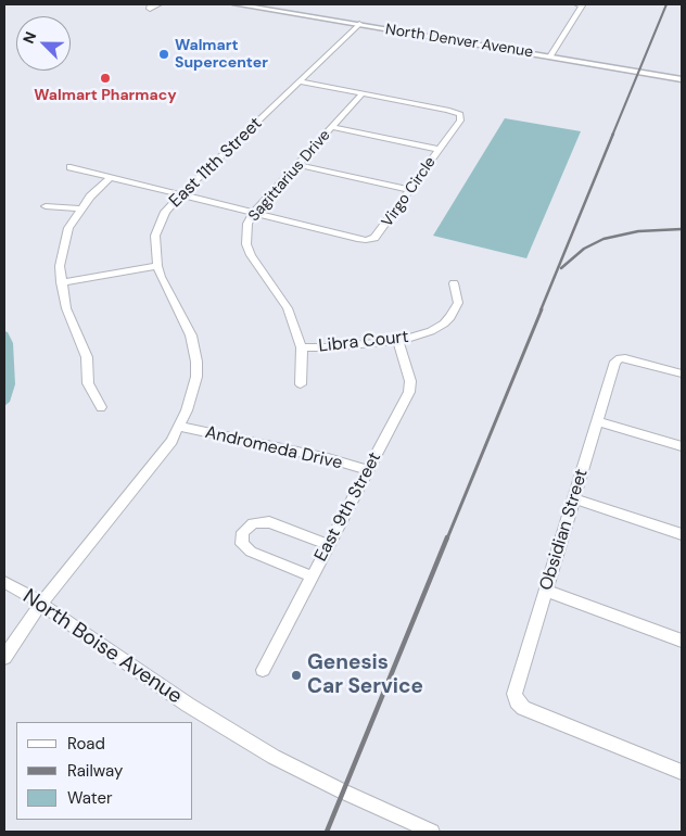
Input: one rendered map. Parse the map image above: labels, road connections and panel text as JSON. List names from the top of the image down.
{
  "streets": {
    "main road": ["North Denver Avenue"],
    "street": [
      "East 11th Street",
      "Sagittarius Drive",
      "Virgo Circle",
      "Libra Court",
      "Andromeda Drive",
      "East 9th Street",
      "Obsidian Street",
      "North Boise Avenue"
    ]
  },
  "crossings": [
    ["North Denver Avenue", "East 11th Street"],
    ["East 11th Street", "Virgo Circle"],
    ["East 11th Street", "Andromeda Drive"],
    ["East 11th Street", "North Boise Avenue"],
    ["Sagittarius Drive", "Virgo Circle"],
    ["Sagittarius Drive", "Libra Court"],
    ["Libra Court", "East 9th Street"],
    ["Andromeda Drive", "East 9th Street"]
  ],
  "places": ["Walmart Supercenter", "Walmart Pharmacy", "Genesis Car Service"],
  "legend": ["Road", "Railway", "Water"],
  "north": "top left"
}
